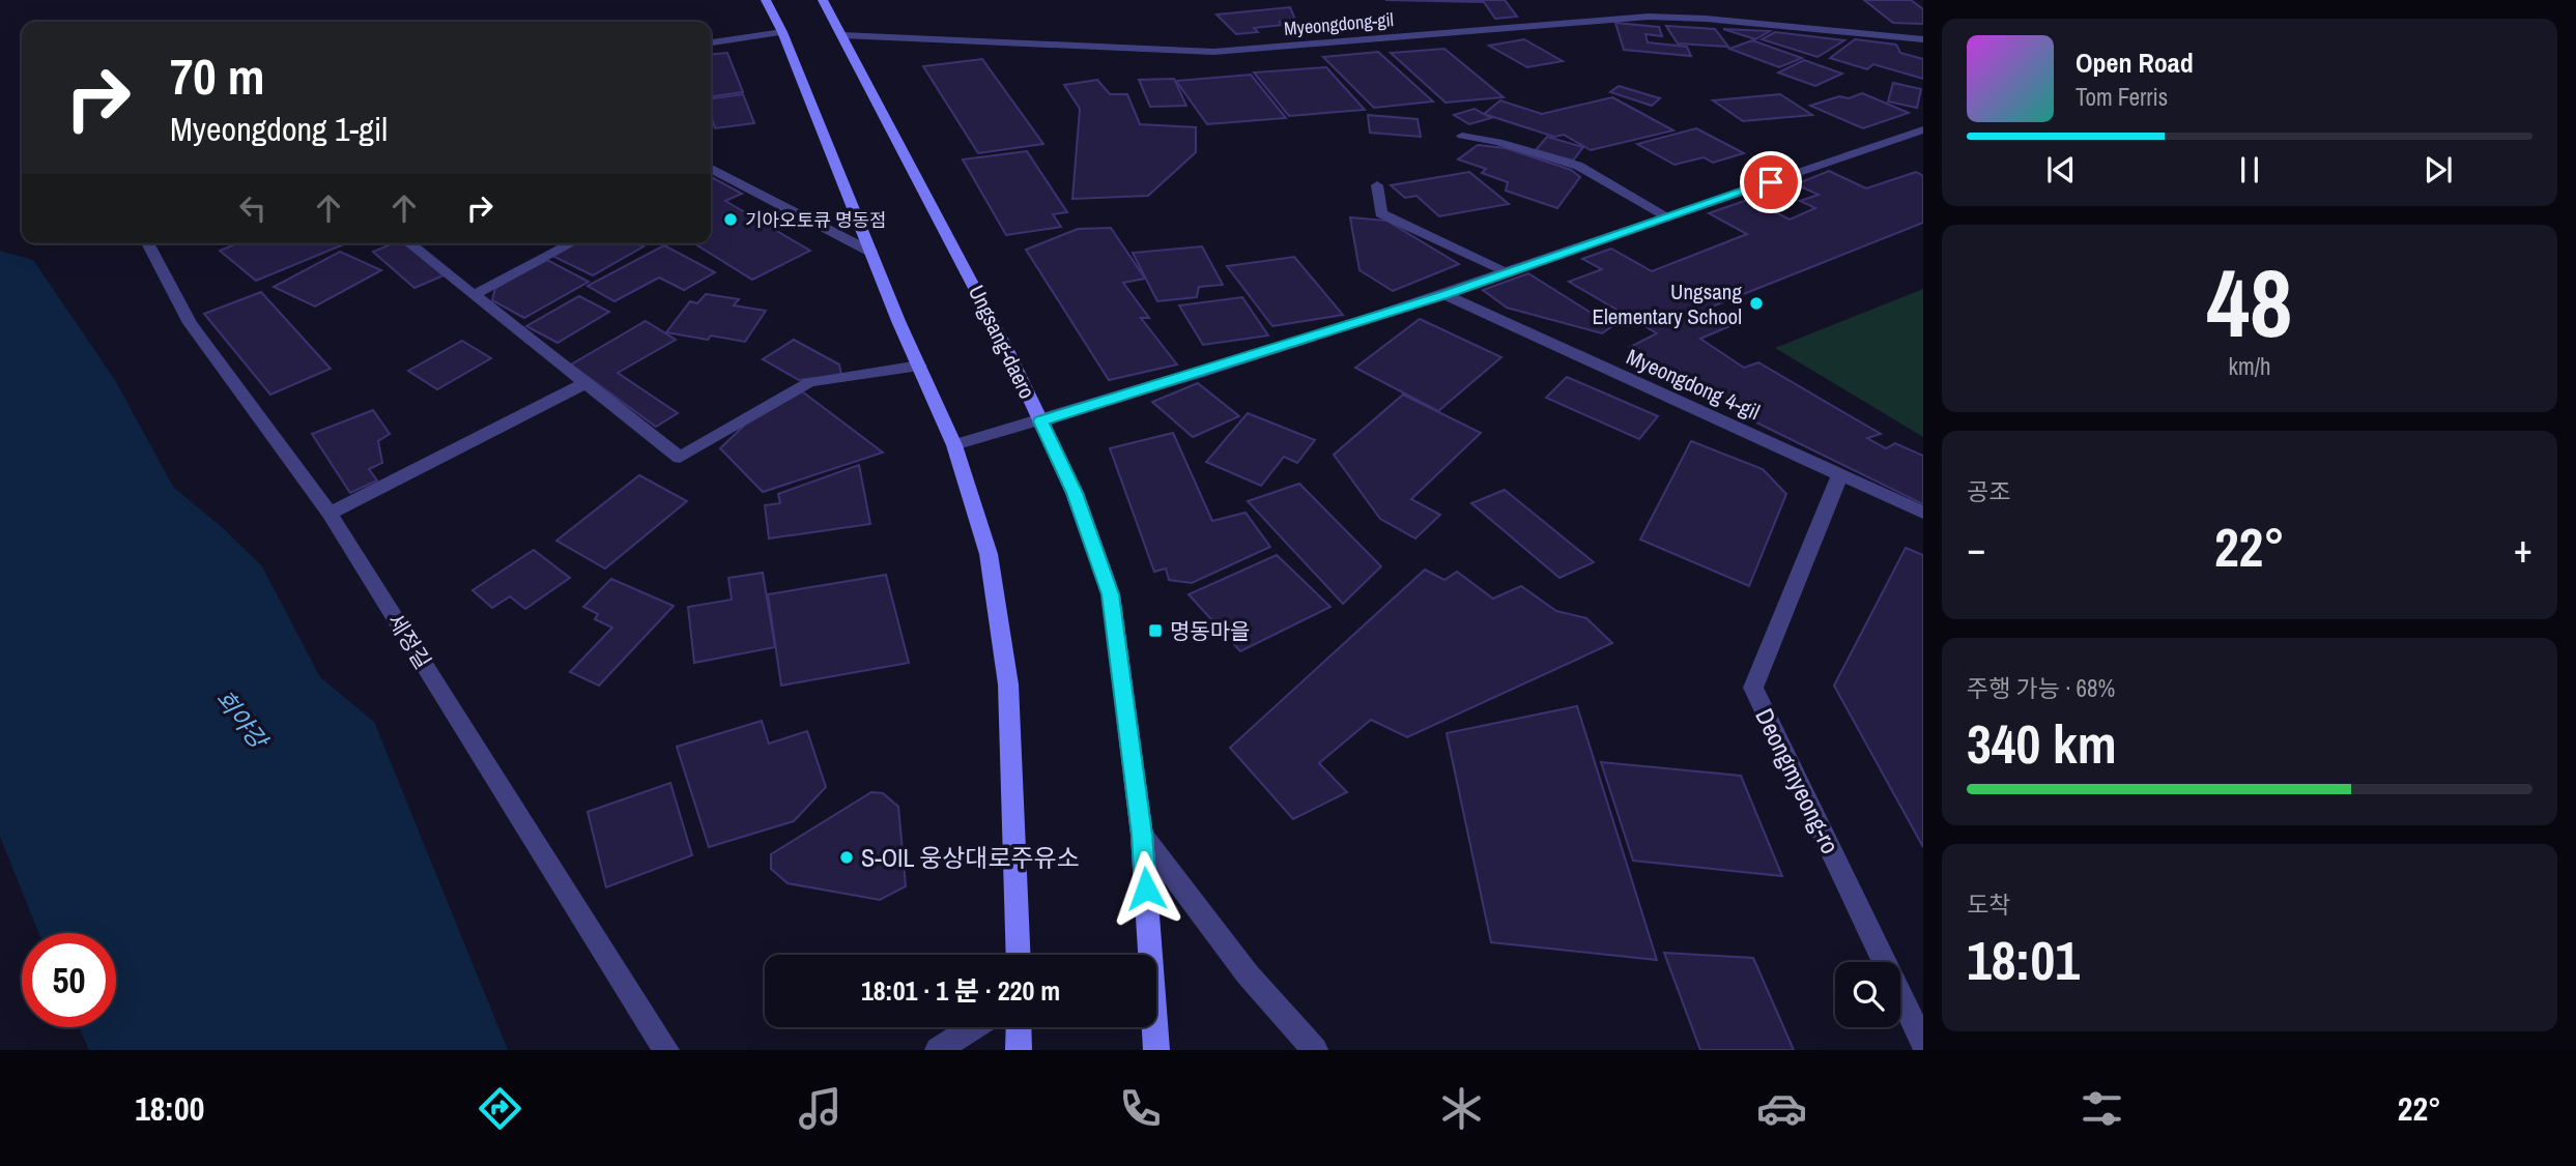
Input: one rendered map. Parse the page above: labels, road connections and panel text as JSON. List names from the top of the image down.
{
  "streets": {
    "main road": ["Ungsang-daero"],
    "street": [
      "Myeongdong-gil",
      "Myeongdong 4-gil",
      "세정길",
      "Deongmyeong-ro"
    ]
  },
  "crossings": [
    ["Myeongdong-gil", "Ungsang-daero"],
    ["Myeongdong 4-gil", "Deongmyeong-ro"]
  ],
  "water": ["회야강"],
  "places": {
    "other": ["기아오토큐 명동점", "Ungsang Elementary School", "S-OIL 웅상대로주유소"],
    "transit": ["명동마을"]
  },
  "page": {
    "turn": ["70 m", "Myeongdong 1-gil"],
    "song": ["Open Road", "Tom Ferris"],
    "tile": [
      ["48", "km/h"],
      "공조",
      ["주행 가능 · 68%", "340 km"],
      ["도착", "18:01"]
    ],
    "heat": ["−", "22°", "+"],
    "limit": "50",
    "trip": "18:01 · 1 분 · 220 m",
    "tabs": ["18:00", "22°"]
  }
}
